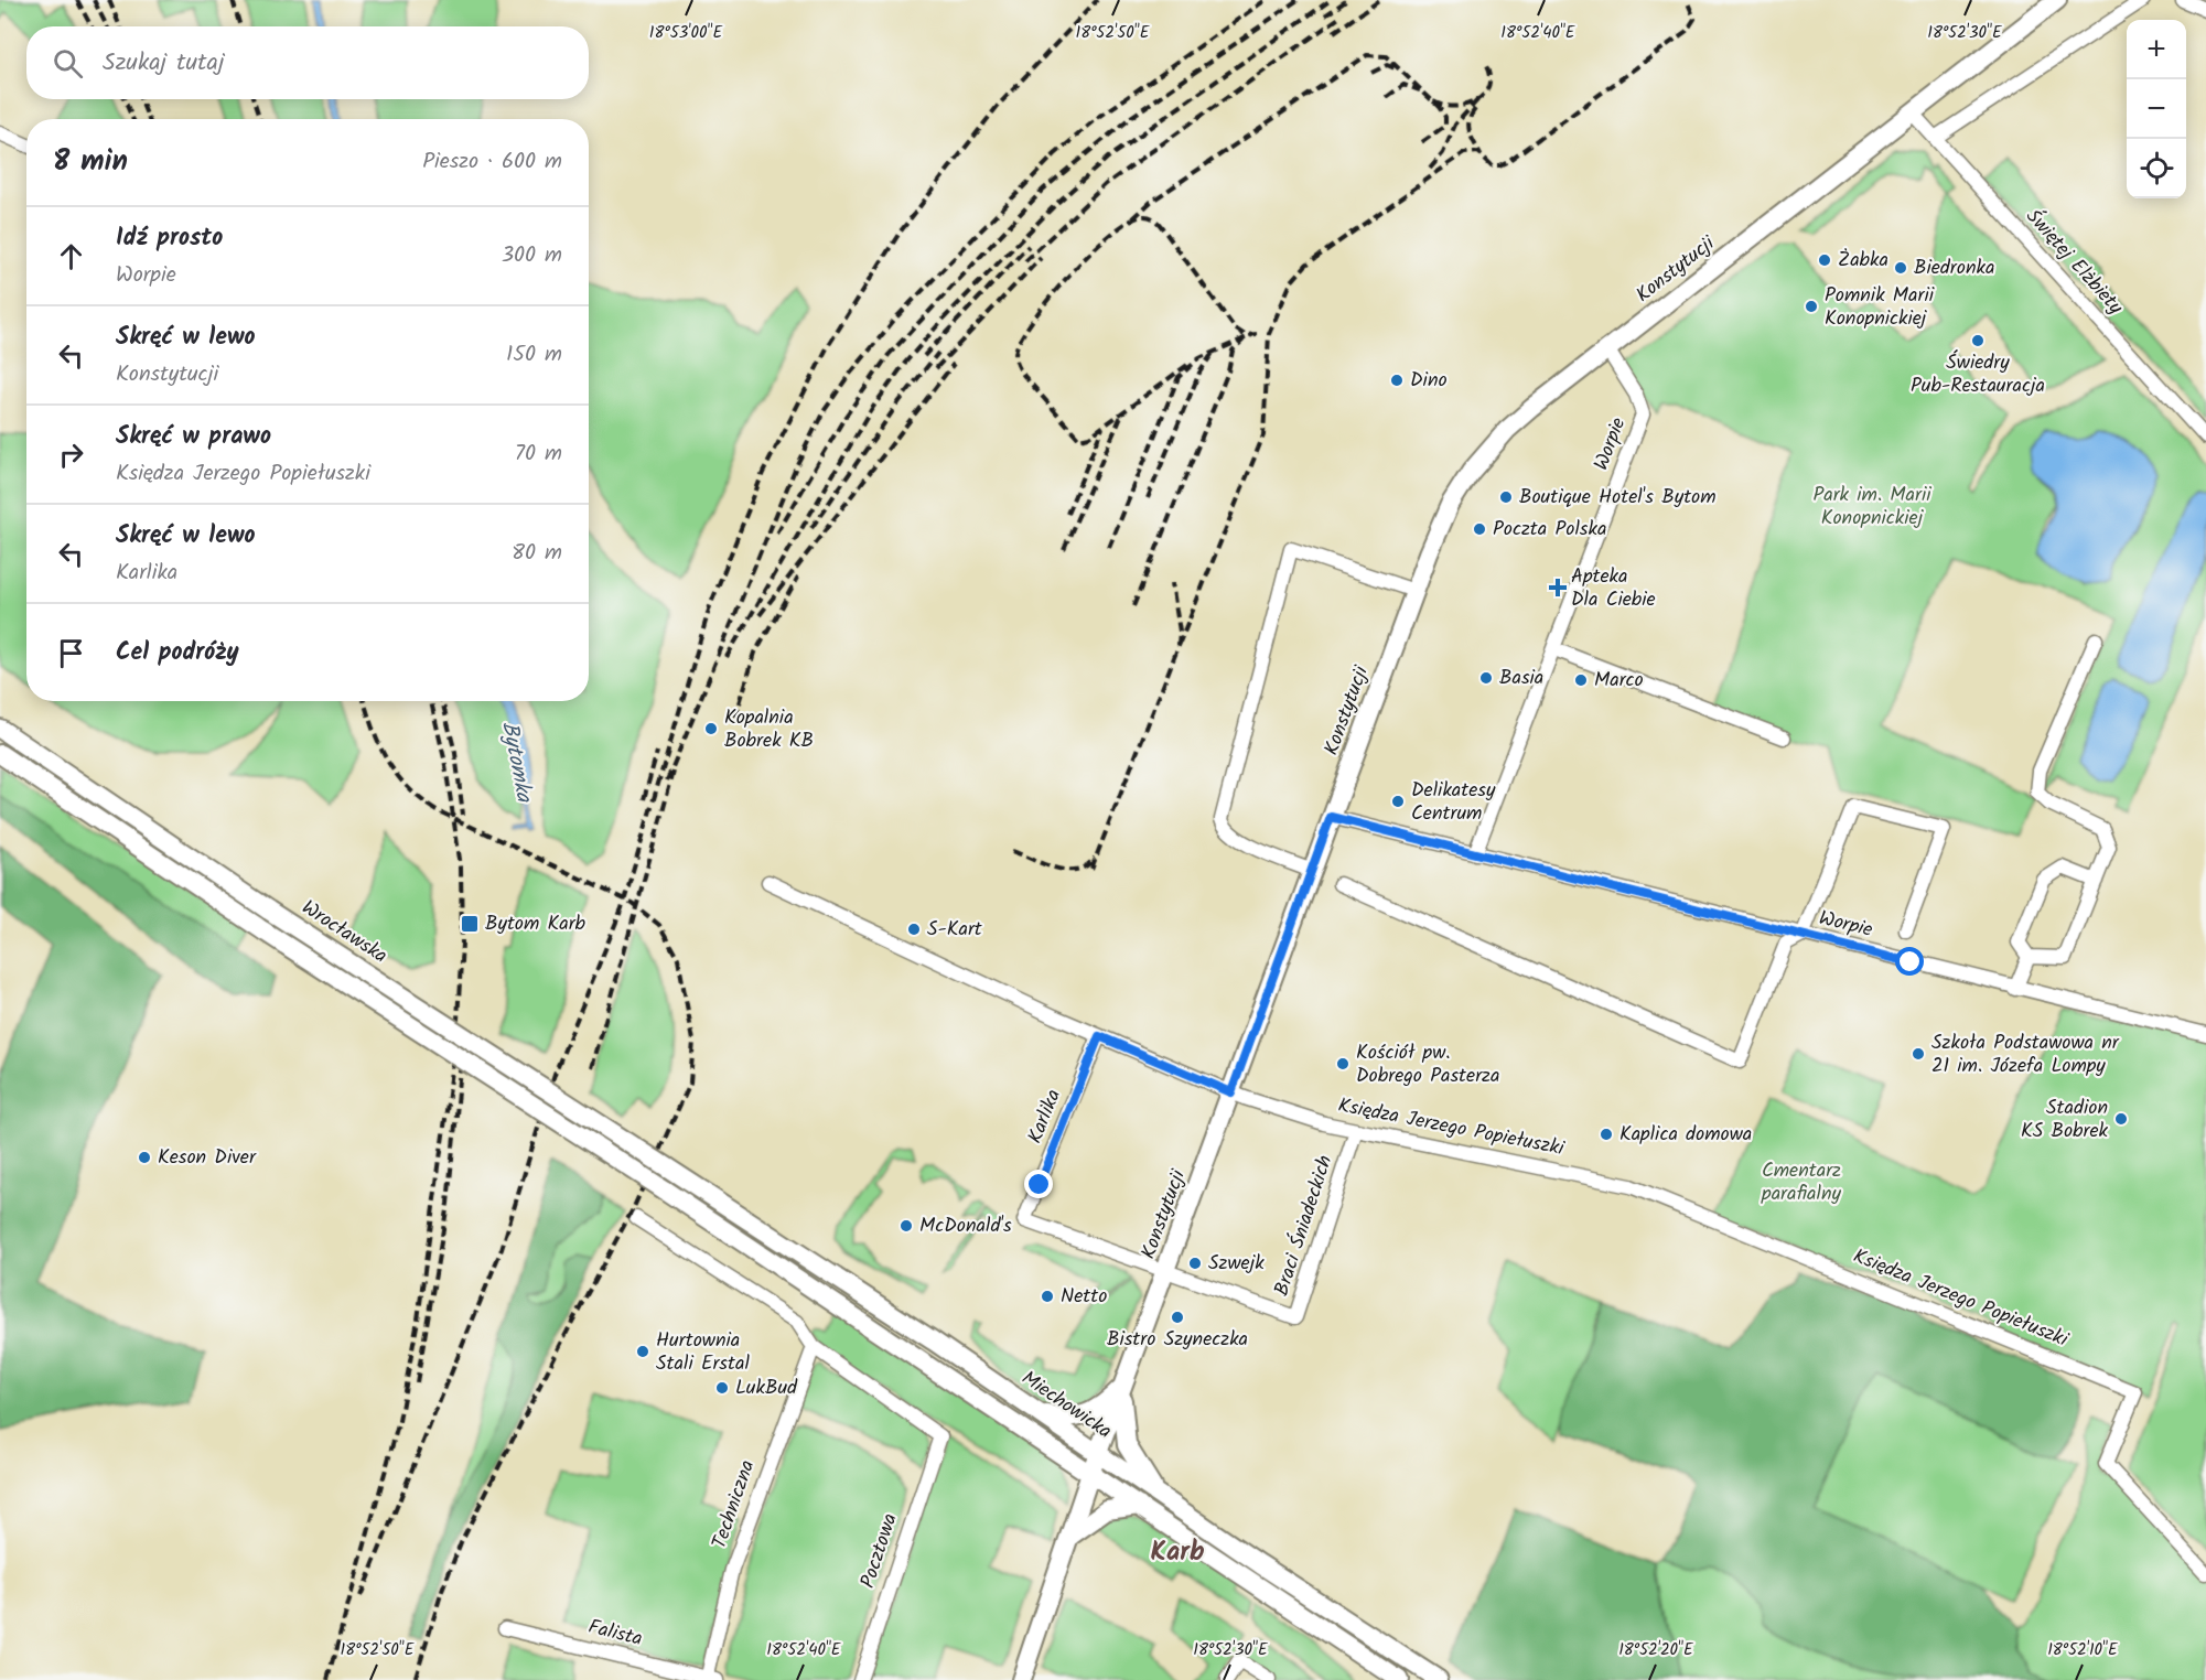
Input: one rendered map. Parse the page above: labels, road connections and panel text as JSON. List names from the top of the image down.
{
  "streets": {
    "main road": ["Konstytucji", "Wrocławska", "Miechowicka"],
    "street": [
      "Świętej Elżbiety",
      "Worpie",
      "Karlika",
      "Księdza Jerzego Popiełuszki",
      "Braci Śniadeckich",
      "Techniczna",
      "Pocztowa",
      "Falista"
    ]
  },
  "crossings": [
    ["Świętej Elżbiety", "Konstytucji"],
    ["Konstytucji", "Worpie"],
    ["Konstytucji", "Karlika"],
    ["Konstytucji", "Księdza Jerzego Popiełuszki"],
    ["Konstytucji", "Braci Śniadeckich"],
    ["Konstytucji", "Miechowicka"],
    ["Wrocławska", "Miechowicka"],
    ["Karlika", "Księdza Jerzego Popiełuszki"],
    ["Karlika", "Braci Śniadeckich"],
    ["Księdza Jerzego Popiełuszki", "Braci Śniadeckich"],
    ["Techniczna", "Pocztowa"],
    ["Techniczna", "Falista"]
  ],
  "districts": ["Karb"],
  "water": ["Bytomka"],
  "parks": ["Park im. Marii Konopnickiej", "Cmentarz parafialny"],
  "places": {
    "other": [
      "Żabka",
      "Biedronka",
      "Pomnik Marii Konopnickiej",
      "Świedry Pub-Restauracja",
      "Dino",
      "Boutique Hotel's Bytom",
      "Poczta Polska",
      "Basia",
      "Marco",
      "Kopalnia Bobrek KB",
      "Delikatesy Centrum",
      "S-Kart",
      "Szkoła Podstawowa nr 21 im. Józefa Lompy",
      "Kościół pw. Dobrego Pasterza",
      "Stadion KS Bobrek",
      "Kaplica domowa",
      "Keson Diver",
      "McDonald's",
      "Szwejk",
      "Netto",
      "Bistro Szyneczka",
      "Hurtownia Stali Erstal",
      "LukBud"
    ],
    "health": ["Apteka Dla Ciebie"],
    "transit": ["Bytom Karb"]
  },
  "page": {
    "map_buttons": ["+", "−"],
    "search": "Szukaj tutaj",
    "heading": ["8 min", "Pieszo · 600 m"],
    "list": [
      ["Idź prosto", "Worpie", "300 m"],
      ["Skręć w lewo", "Konstytucji", "150 m"],
      ["Skręć w prawo", "Księdza Jerzego Popiełuszki", "70 m"],
      ["Skręć w lewo", "Karlika", "80 m"],
      "Cel podróży"
    ]
  },
  "coordinates": [
    "18°53'00\"E",
    "18°52'50\"E",
    "18°52'40\"E",
    "18°52'30\"E",
    "18°52'20\"E",
    "18°52'10\"E"
  ]
}
